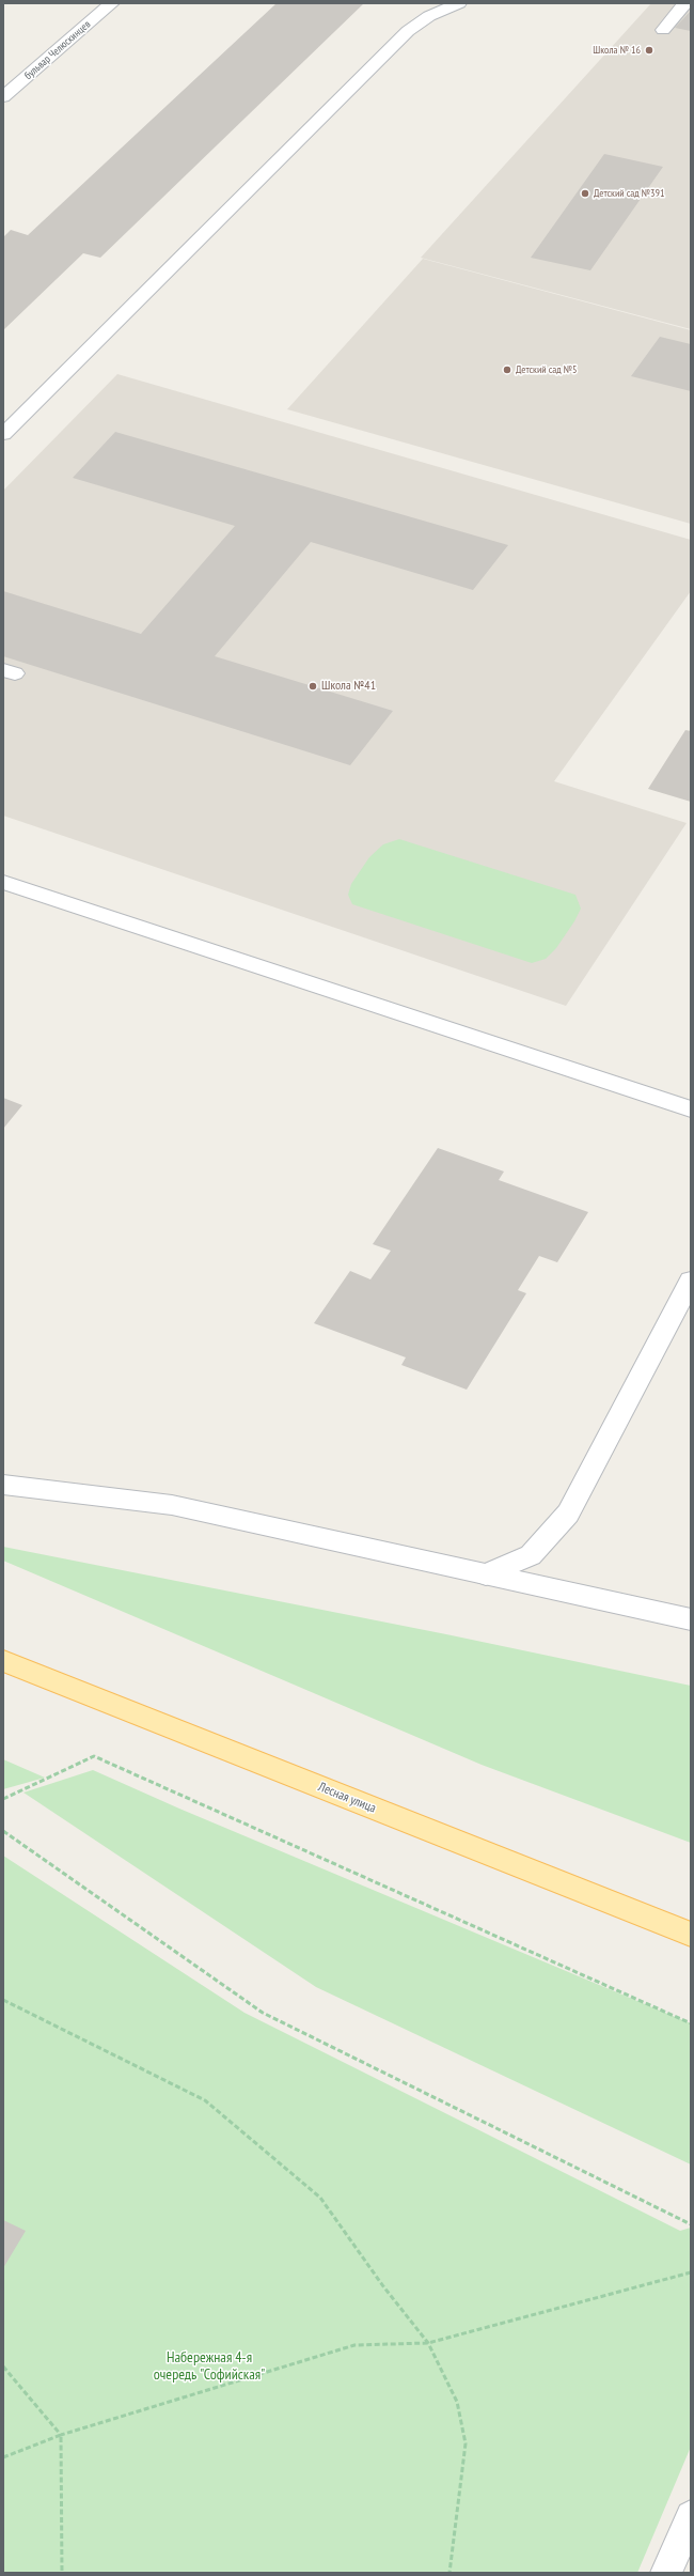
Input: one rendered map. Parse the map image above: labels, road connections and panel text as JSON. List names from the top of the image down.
{
  "streets": {
    "main road": ["Лесная улица"],
    "street": ["бульвар Челюскинцев"]
  },
  "parks": ["Набережная 4-я очередь \"Софийская\""],
  "places": [
    "Школа № 16",
    "Детский сад №391",
    "Детский сад №5",
    "Школа №41"
  ]
}
